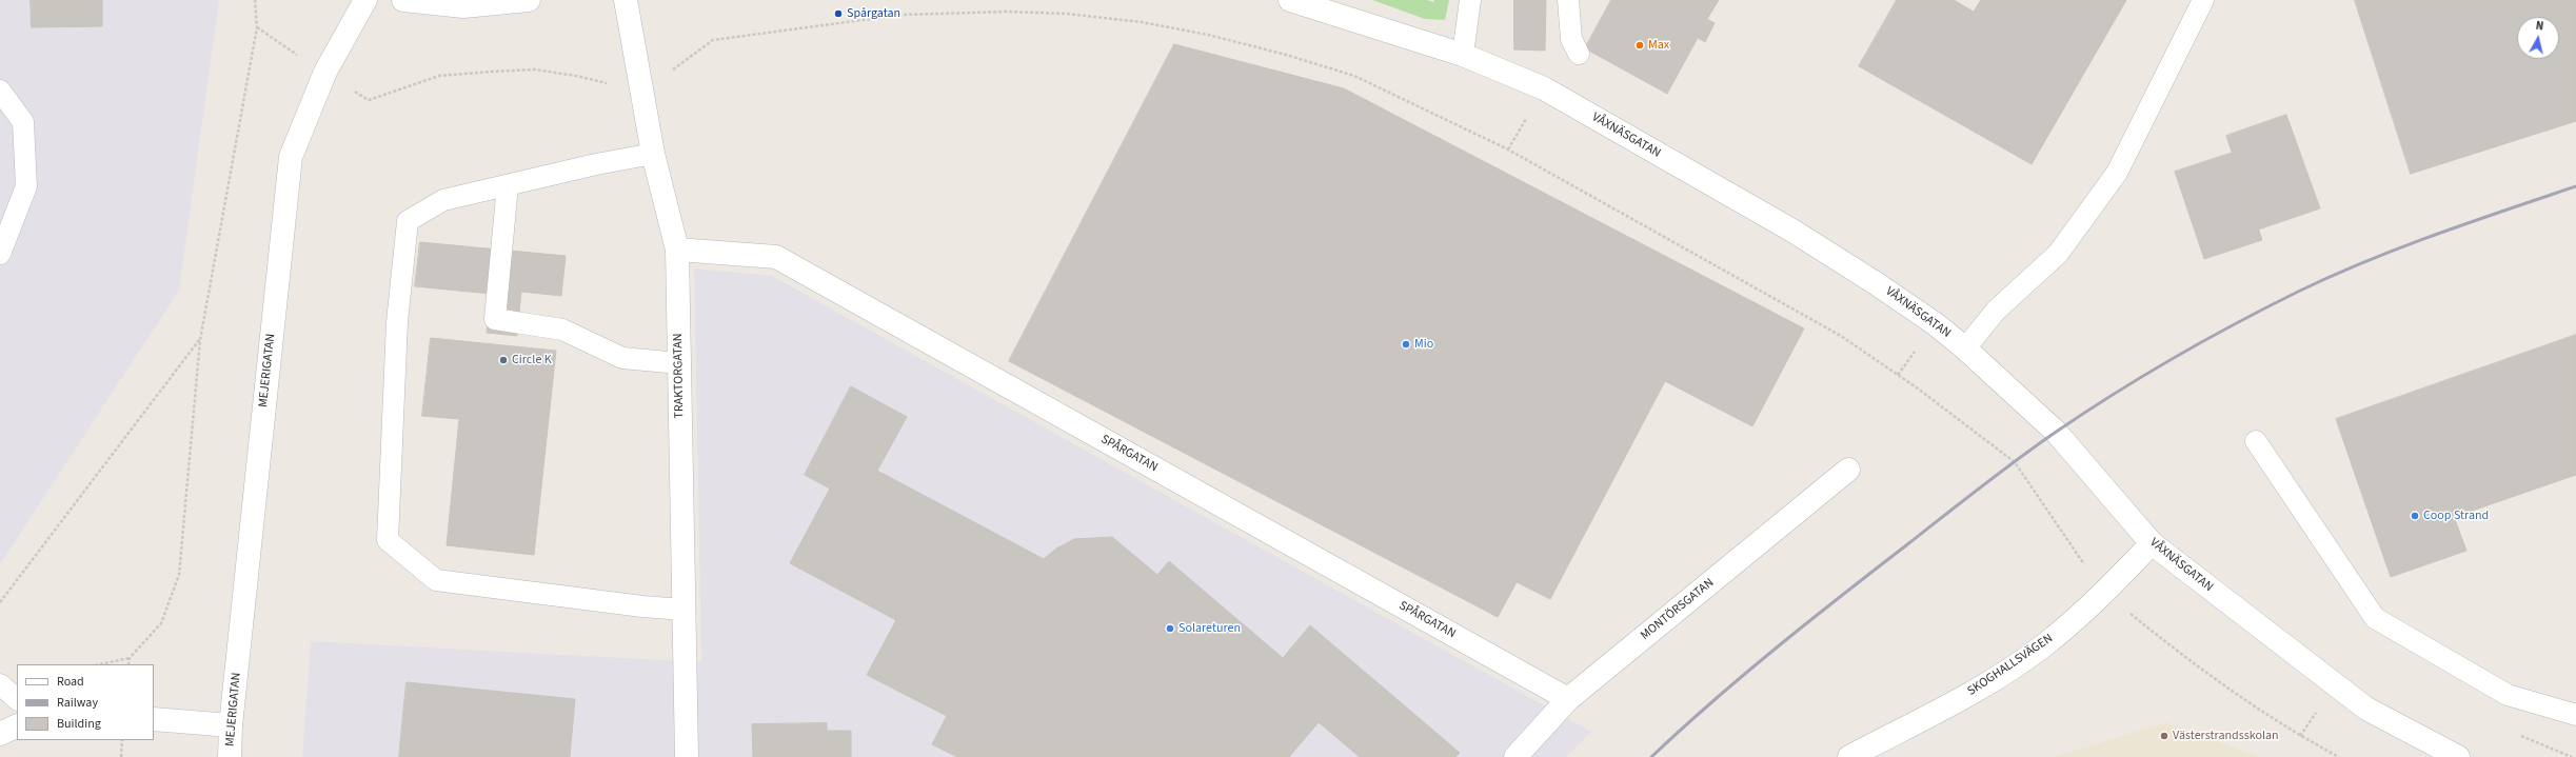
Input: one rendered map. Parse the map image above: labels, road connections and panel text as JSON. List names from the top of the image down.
{
  "streets": {
    "street": [
      "VÅXNÄSGATAN",
      "MEJERIGATAN",
      "TRAKTORGATAN",
      "SPÅRGATAN",
      "MONTÖRSGATAN",
      "SKOGHALLSVÄGEN"
    ]
  },
  "crossings": [
    ["VÅXNÄSGATAN", "SKOGHALLSVÄGEN"],
    ["TRAKTORGATAN", "SPÅRGATAN"],
    ["SPÅRGATAN", "MONTÖRSGATAN"]
  ],
  "places": [
    "Spårgatan",
    "Max",
    "Mio",
    "Circle K",
    "Coop Strand",
    "Solareturen",
    "Västerstrandsskolan"
  ],
  "legend": ["Road", "Railway", "Building"],
  "north": "top"
}
